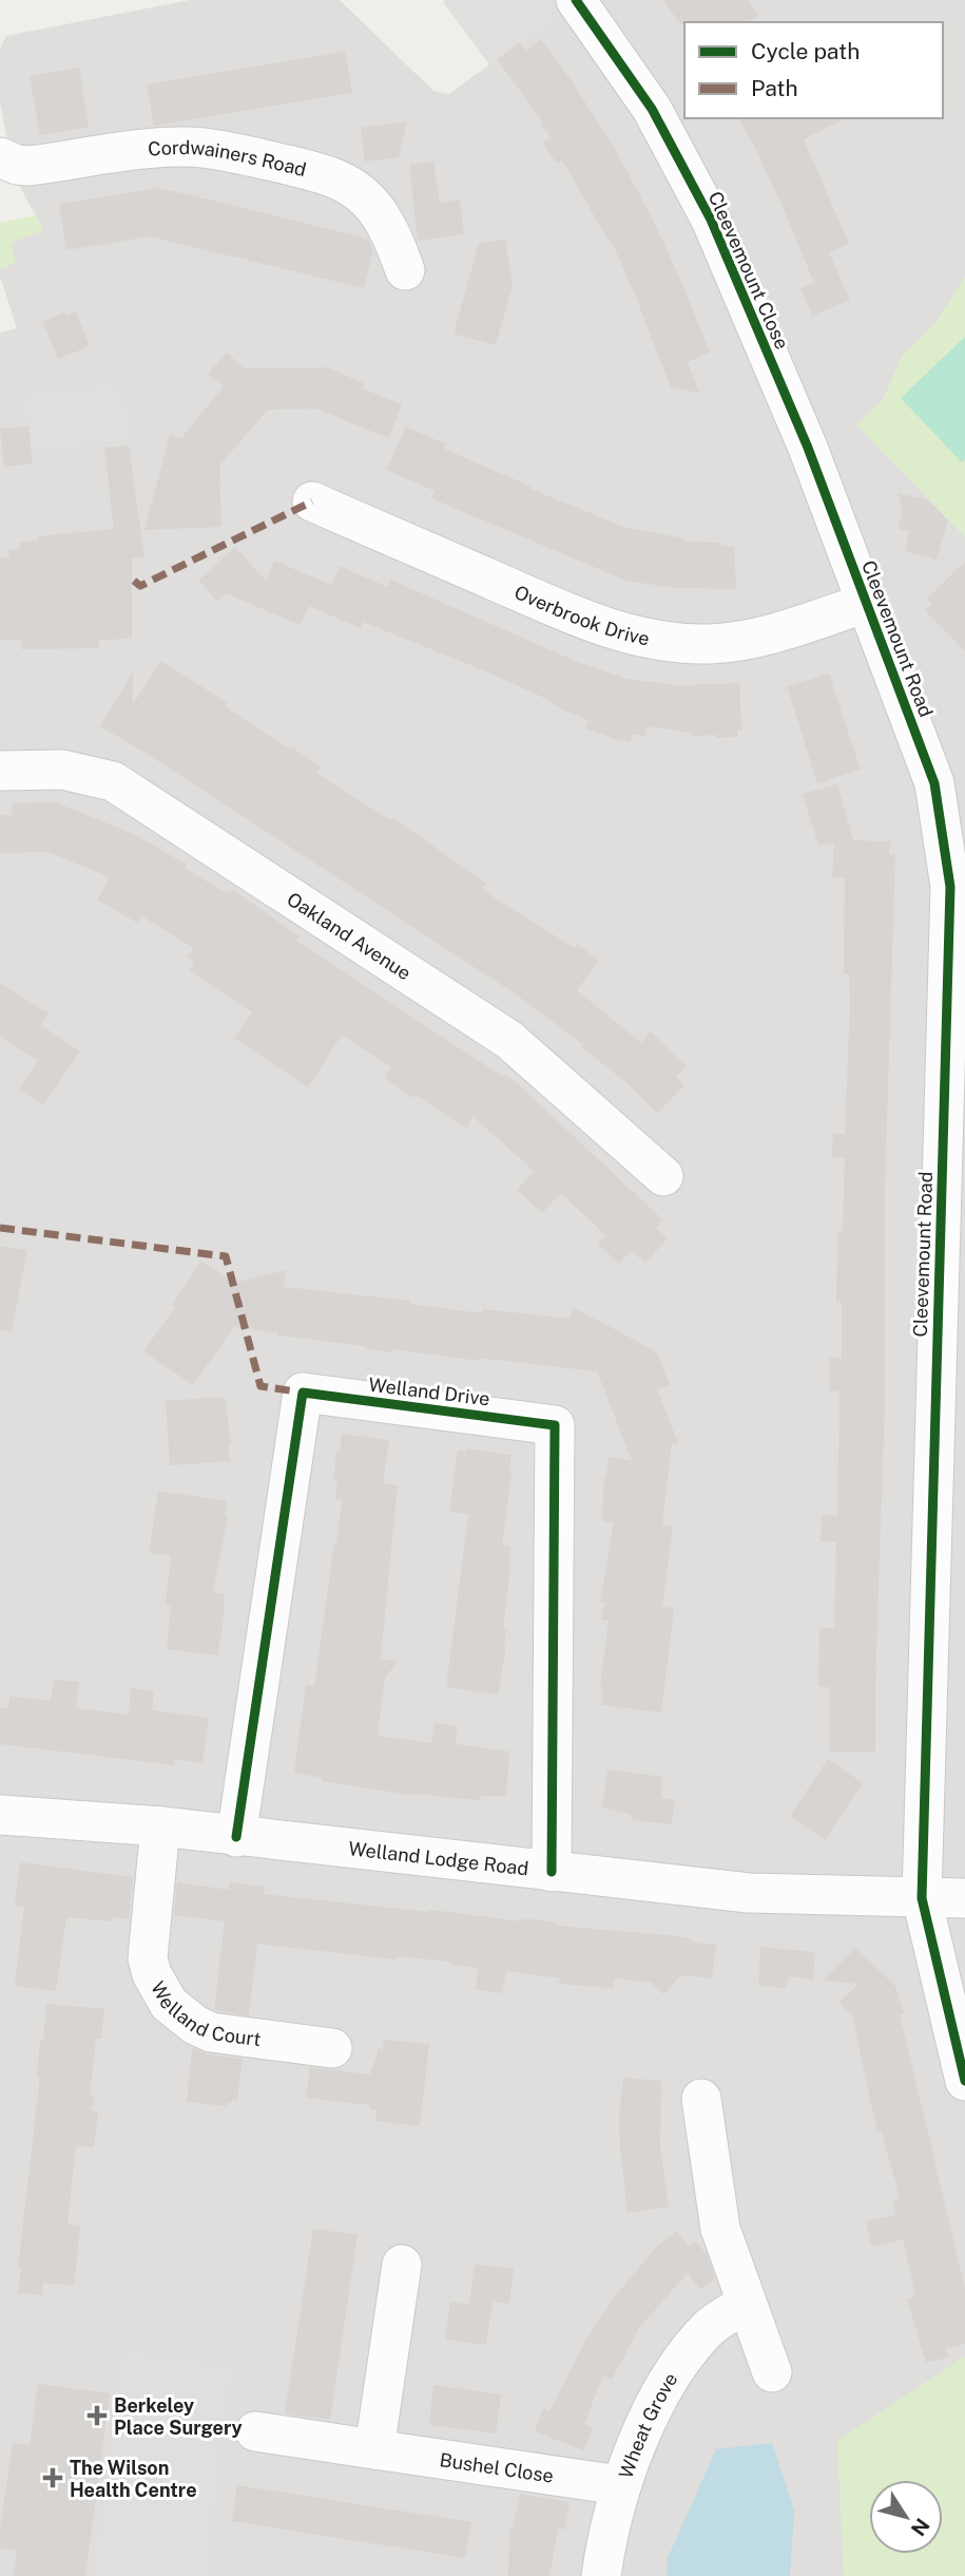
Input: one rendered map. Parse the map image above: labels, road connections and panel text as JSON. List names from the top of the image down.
{
  "streets": {
    "street": [
      "Cordwainers Road",
      "Cleevemount Close",
      "Overbrook Drive",
      "Cleevemount Road",
      "Oakland Avenue",
      "Welland Drive",
      "Welland Lodge Road",
      "Welland Court",
      "Wheat Grove",
      "Bushel Close"
    ]
  },
  "crossings": [
    ["Cleevemount Close", "Cleevemount Road"],
    ["Overbrook Drive", "Cleevemount Road"],
    ["Cleevemount Road", "Welland Lodge Road"],
    ["Welland Drive", "Welland Lodge Road"],
    ["Welland Lodge Road", "Welland Court"],
    ["Wheat Grove", "Bushel Close"]
  ],
  "places": {
    "health": ["Berkeley Place Surgery", "The Wilson Health Centre"]
  },
  "legend": ["Cycle path", "Path"],
  "north": "bottom right"
}
